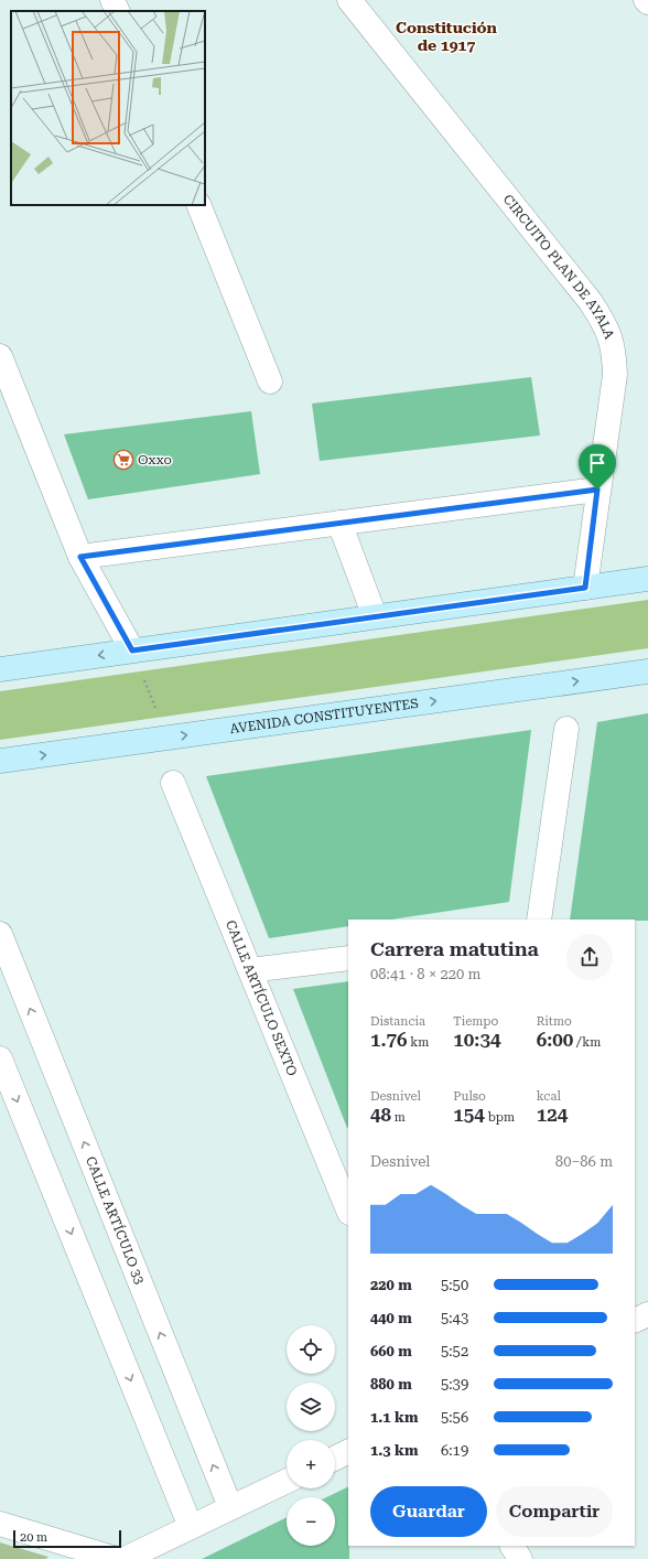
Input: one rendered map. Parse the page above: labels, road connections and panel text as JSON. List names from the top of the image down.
{
  "streets": {
    "main road": ["AVENIDA CONSTITUYENTES"],
    "street": ["CIRCUITO PLAN DE AYALA", "CALLE ARTÍCULO SEXTO", "CALLE ARTÍCULO 33"]
  },
  "districts": ["Constitución de 1917"],
  "places": {
    "supermarket": ["Oxxo"]
  },
  "scale_bar": "20 m",
  "page": {
    "heading": ["Carrera matutina", "08:41 · 8 × 220 m"],
    "stats": [
      ["Distancia", "1.76 km"],
      ["Tiempo", "10:34"],
      ["Ritmo", "6:00 /km"],
      ["Desnivel", "48 m"],
      ["Pulso", "154 bpm"],
      ["kcal", "124"]
    ],
    "chart": ["Desnivel", "80–86 m"],
    "list": [
      {
        "name": "220 m",
        "note": "5:50"
      },
      {
        "name": "440 m",
        "note": "5:43"
      },
      {
        "name": "660 m",
        "note": "5:52"
      },
      {
        "name": "880 m",
        "note": "5:39"
      },
      {
        "name": "1.1 km",
        "note": "5:56"
      },
      {
        "name": "1.3 km",
        "note": "6:19"
      }
    ],
    "map_buttons": ["+", "−"],
    "buttons": ["Guardar", "Compartir"],
    "scale": "20 m"
  }
}
